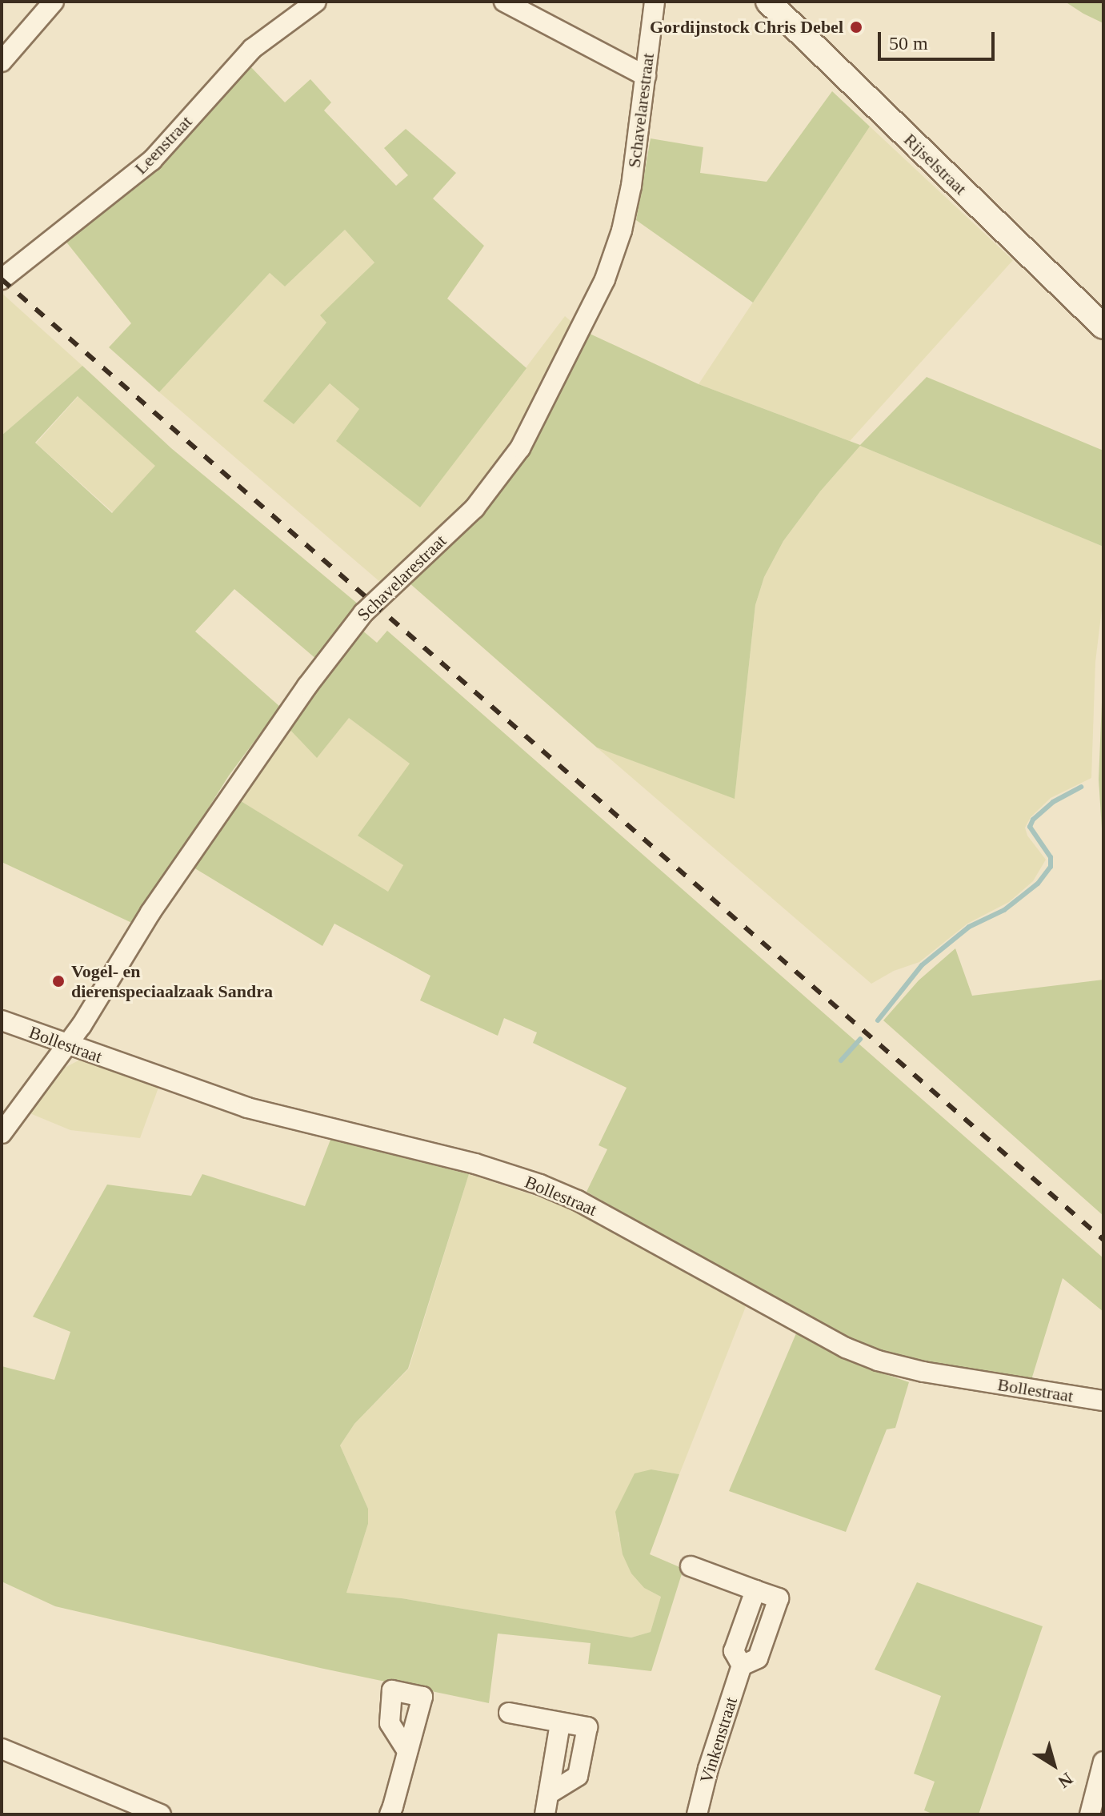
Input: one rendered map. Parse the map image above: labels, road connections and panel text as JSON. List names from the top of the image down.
{
  "streets": {
    "street": [
      "Schavelarestraat",
      "Leenstraat",
      "Rijselstraat",
      "Bollestraat",
      "Vinkenstraat"
    ]
  },
  "crossings": [
    ["Schavelarestraat", "Bollestraat"]
  ],
  "places": ["Gordijnstock Chris Debel", "Vogel- en dierenspeciaalzaak Sandra"],
  "scale_bar": "50 m",
  "north": "bottom right"
}
